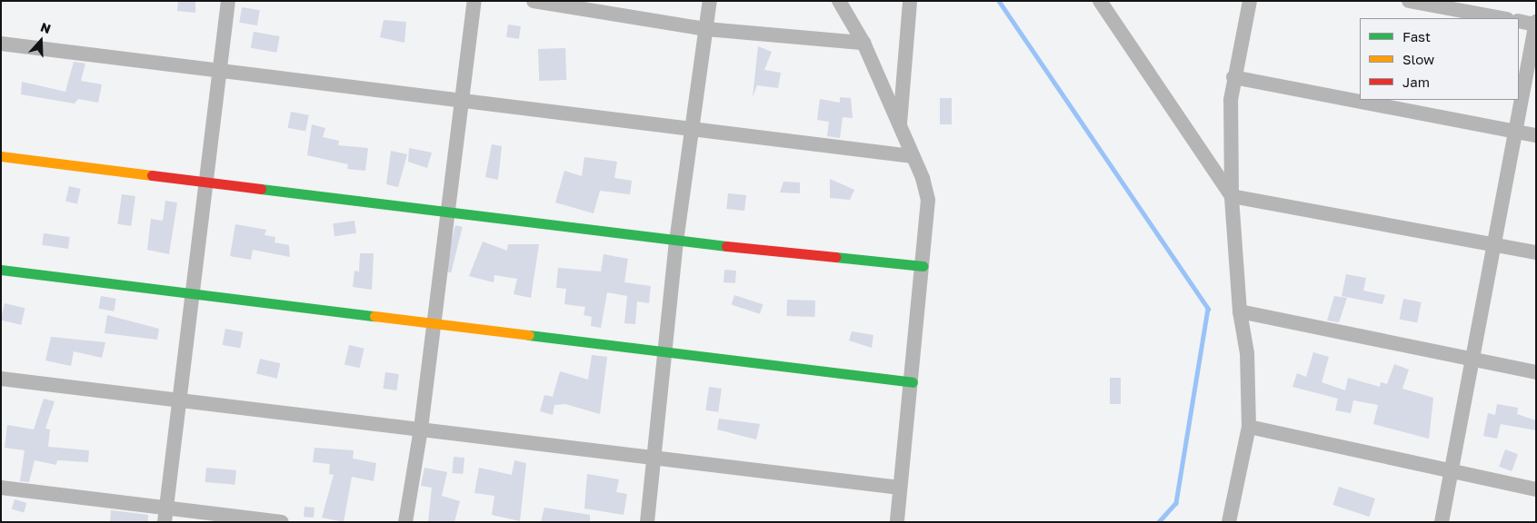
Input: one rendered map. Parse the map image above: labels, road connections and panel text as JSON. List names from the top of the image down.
{
  "legend": ["Fast", "Slow", "Jam"],
  "north": "top"
}
